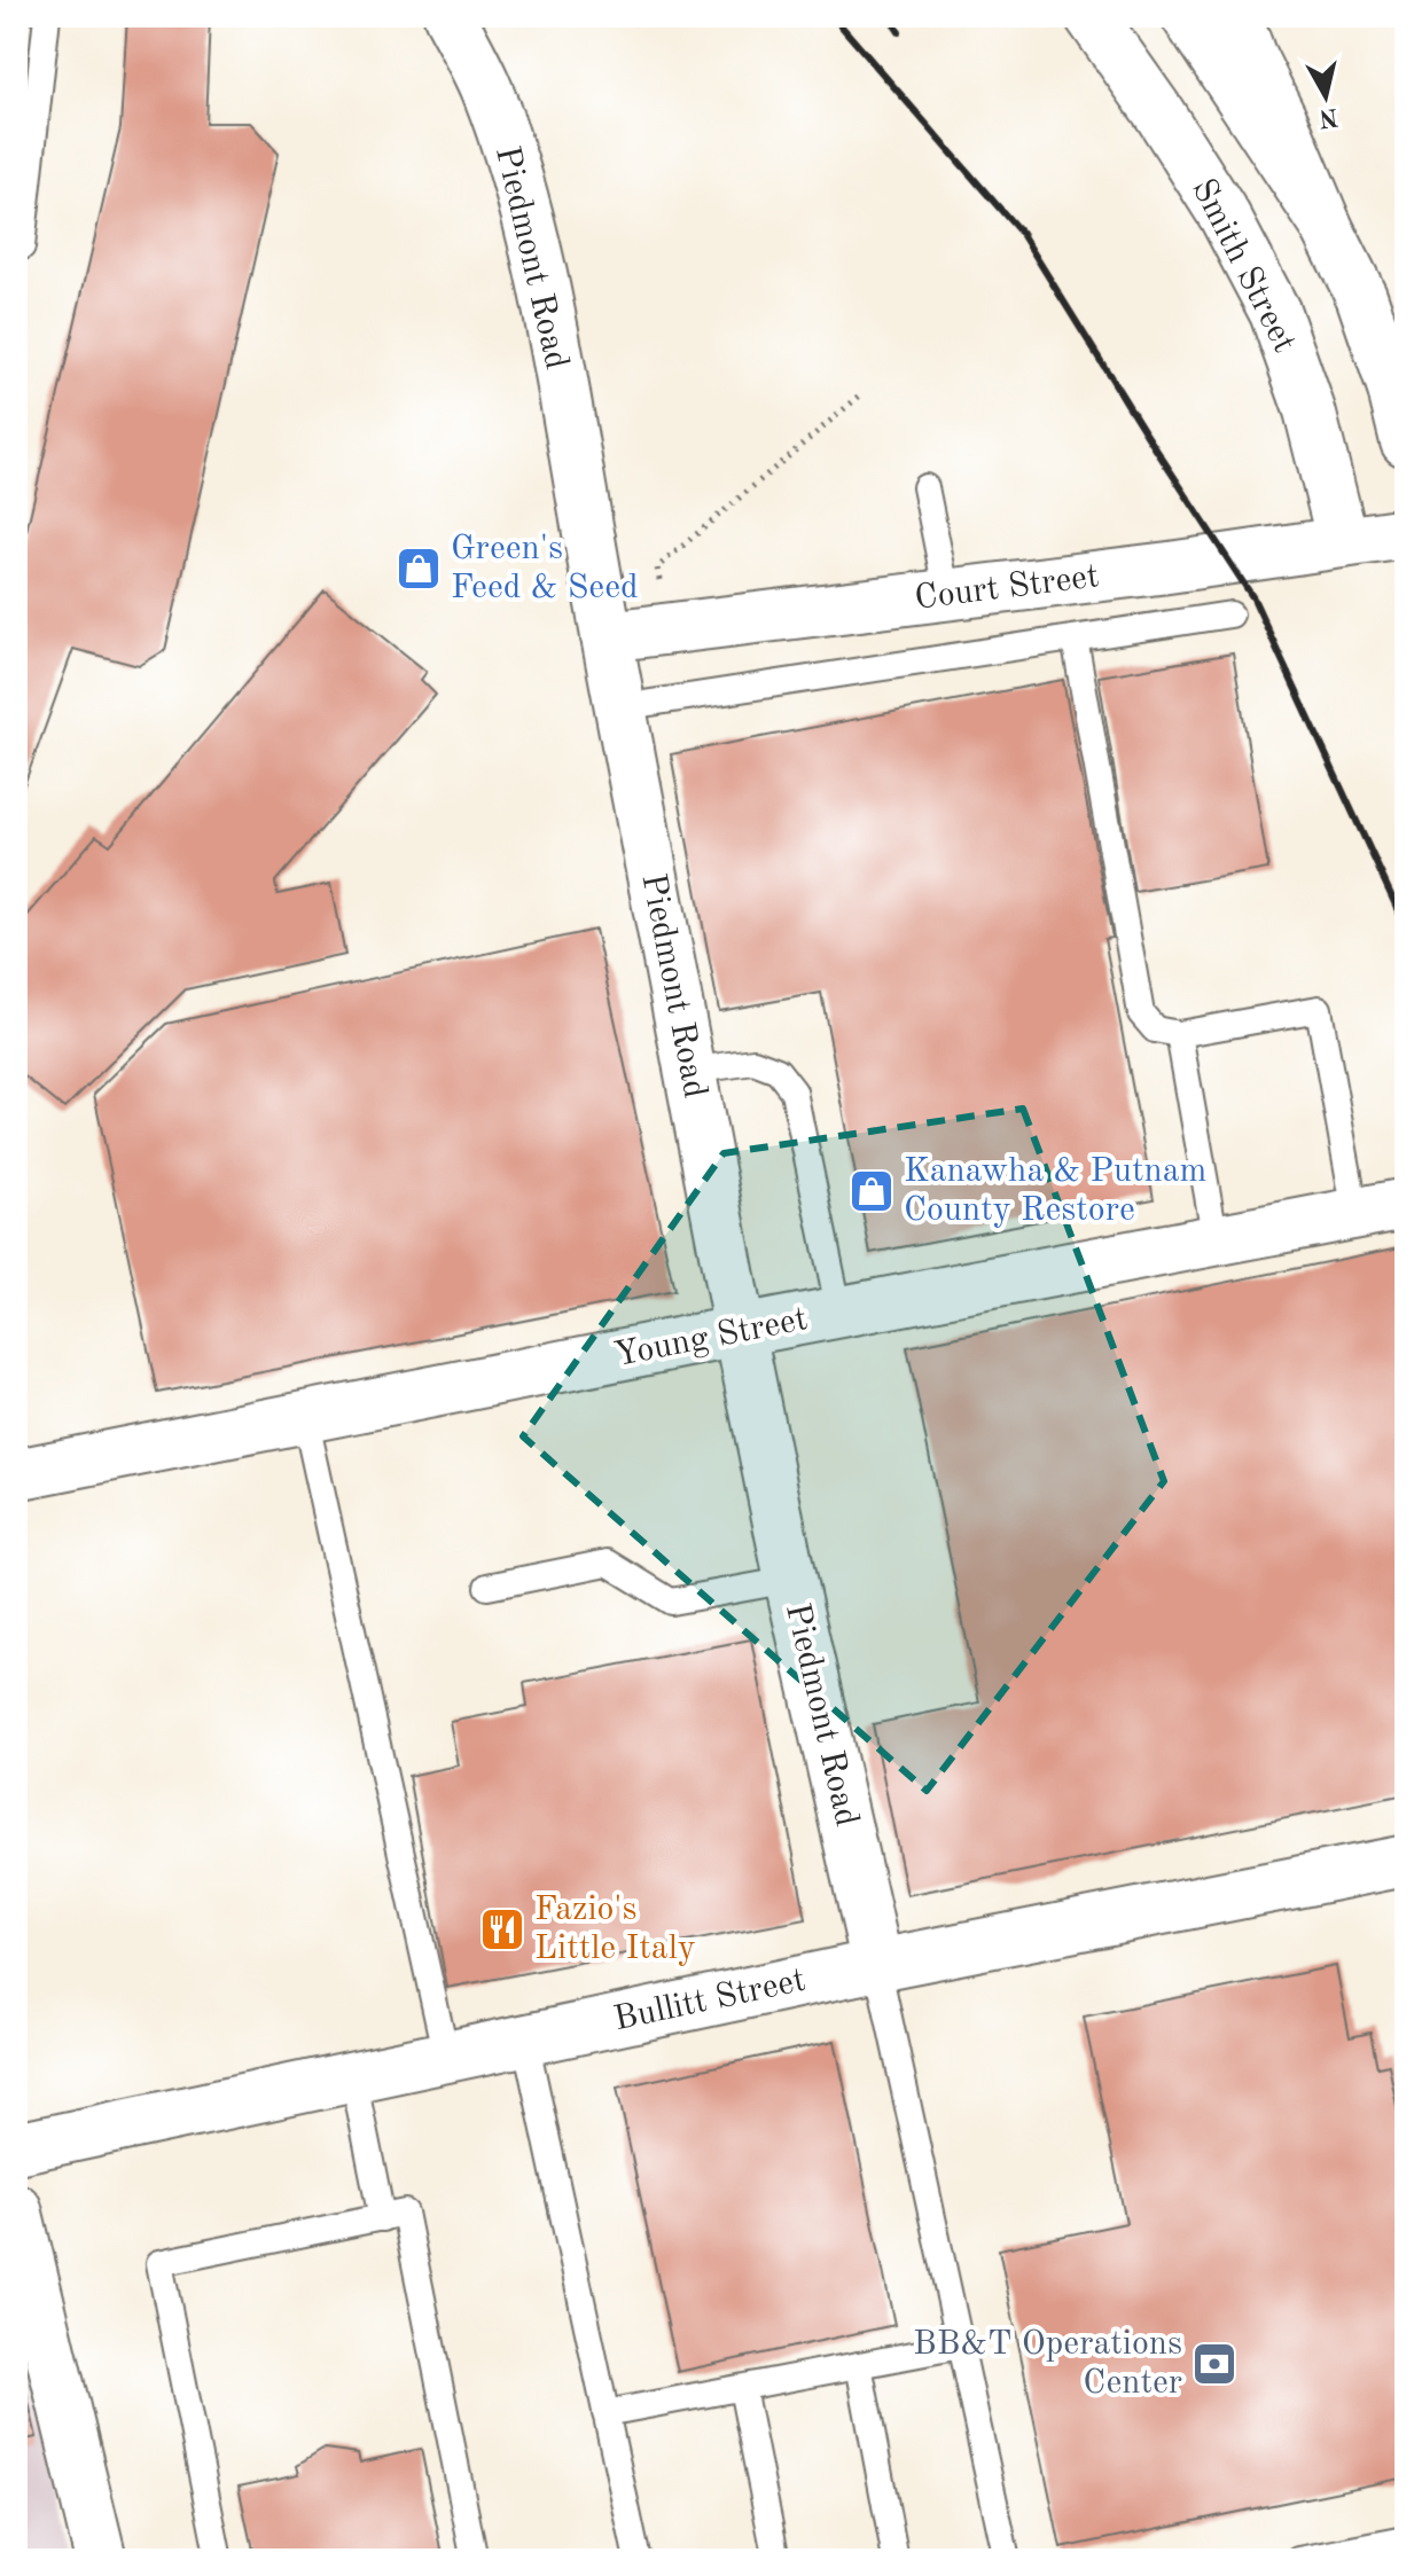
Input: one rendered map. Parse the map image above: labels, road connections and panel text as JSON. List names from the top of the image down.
{
  "streets": {
    "main road": [
      "Piedmont Road",
      "Smith Street",
      "Court Street",
      "Young Street",
      "Bullitt Street"
    ]
  },
  "crossings": [
    ["Piedmont Road", "Court Street"],
    ["Piedmont Road", "Young Street"],
    ["Piedmont Road", "Bullitt Street"],
    ["Smith Street", "Court Street"]
  ],
  "places": {
    "shop": ["Green's Feed & Seed", "Kanawha & Putnam County Restore"],
    "restaurant": ["Fazio's Little Italy"],
    "bank": ["BB&T Operations Center"]
  },
  "north": "bottom"
}
